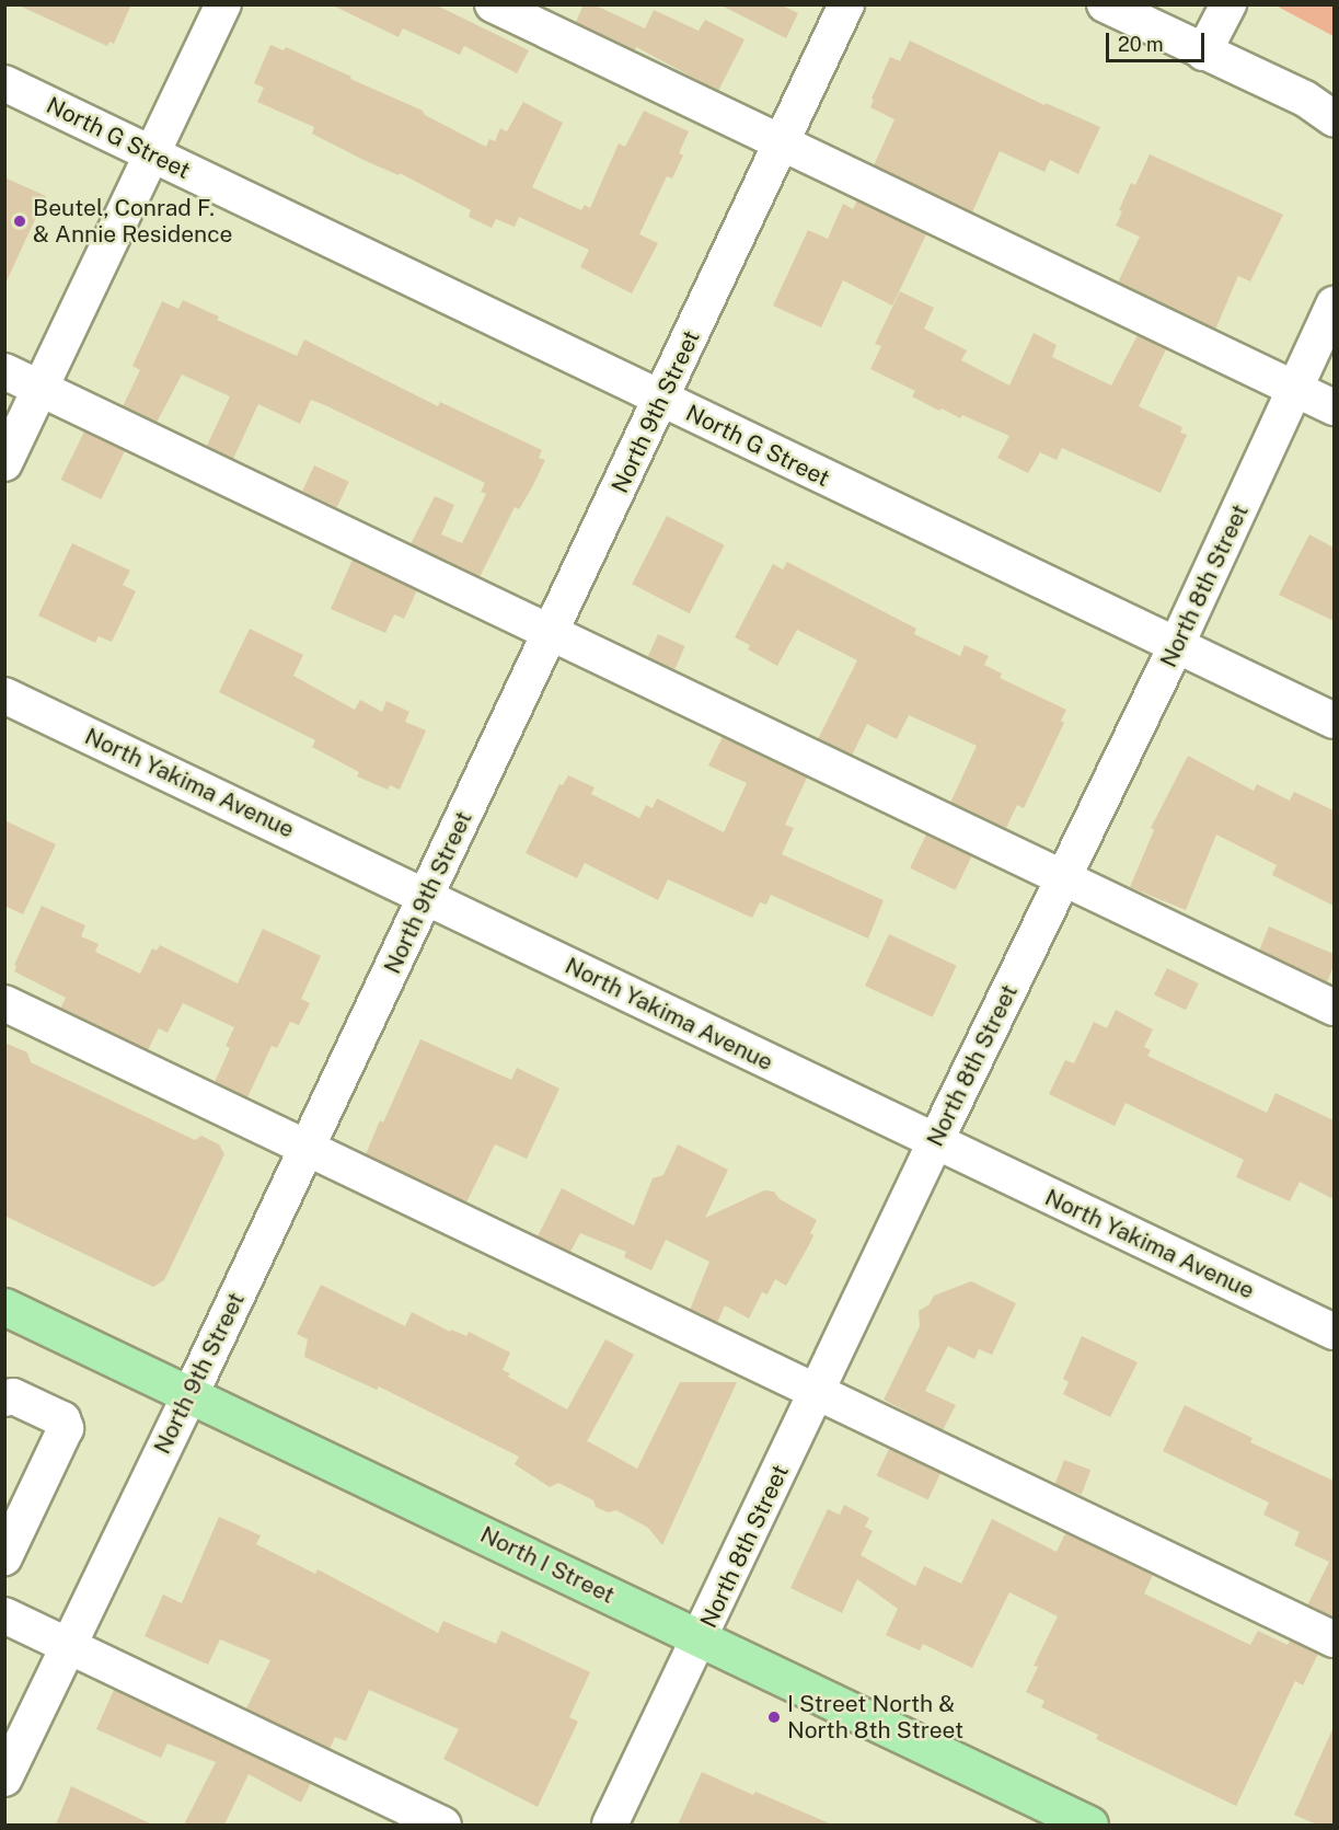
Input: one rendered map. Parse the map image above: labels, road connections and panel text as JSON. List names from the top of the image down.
{
  "streets": {
    "main road": ["North I Street"],
    "street": [
      "North G Street",
      "North 9th Street",
      "North 8th Street",
      "North Yakima Avenue"
    ]
  },
  "crossings": [
    ["North G Street", "North 9th Street"],
    ["North G Street", "North 8th Street"],
    ["North 9th Street", "North Yakima Avenue"],
    ["North 9th Street", "North I Street"],
    ["North 8th Street", "North Yakima Avenue"],
    ["North 8th Street", "North I Street"]
  ],
  "places": ["Beutel, Conrad F. & Annie Residence", "I Street North & North 8th Street"],
  "scale_bar": "20 m"
}
